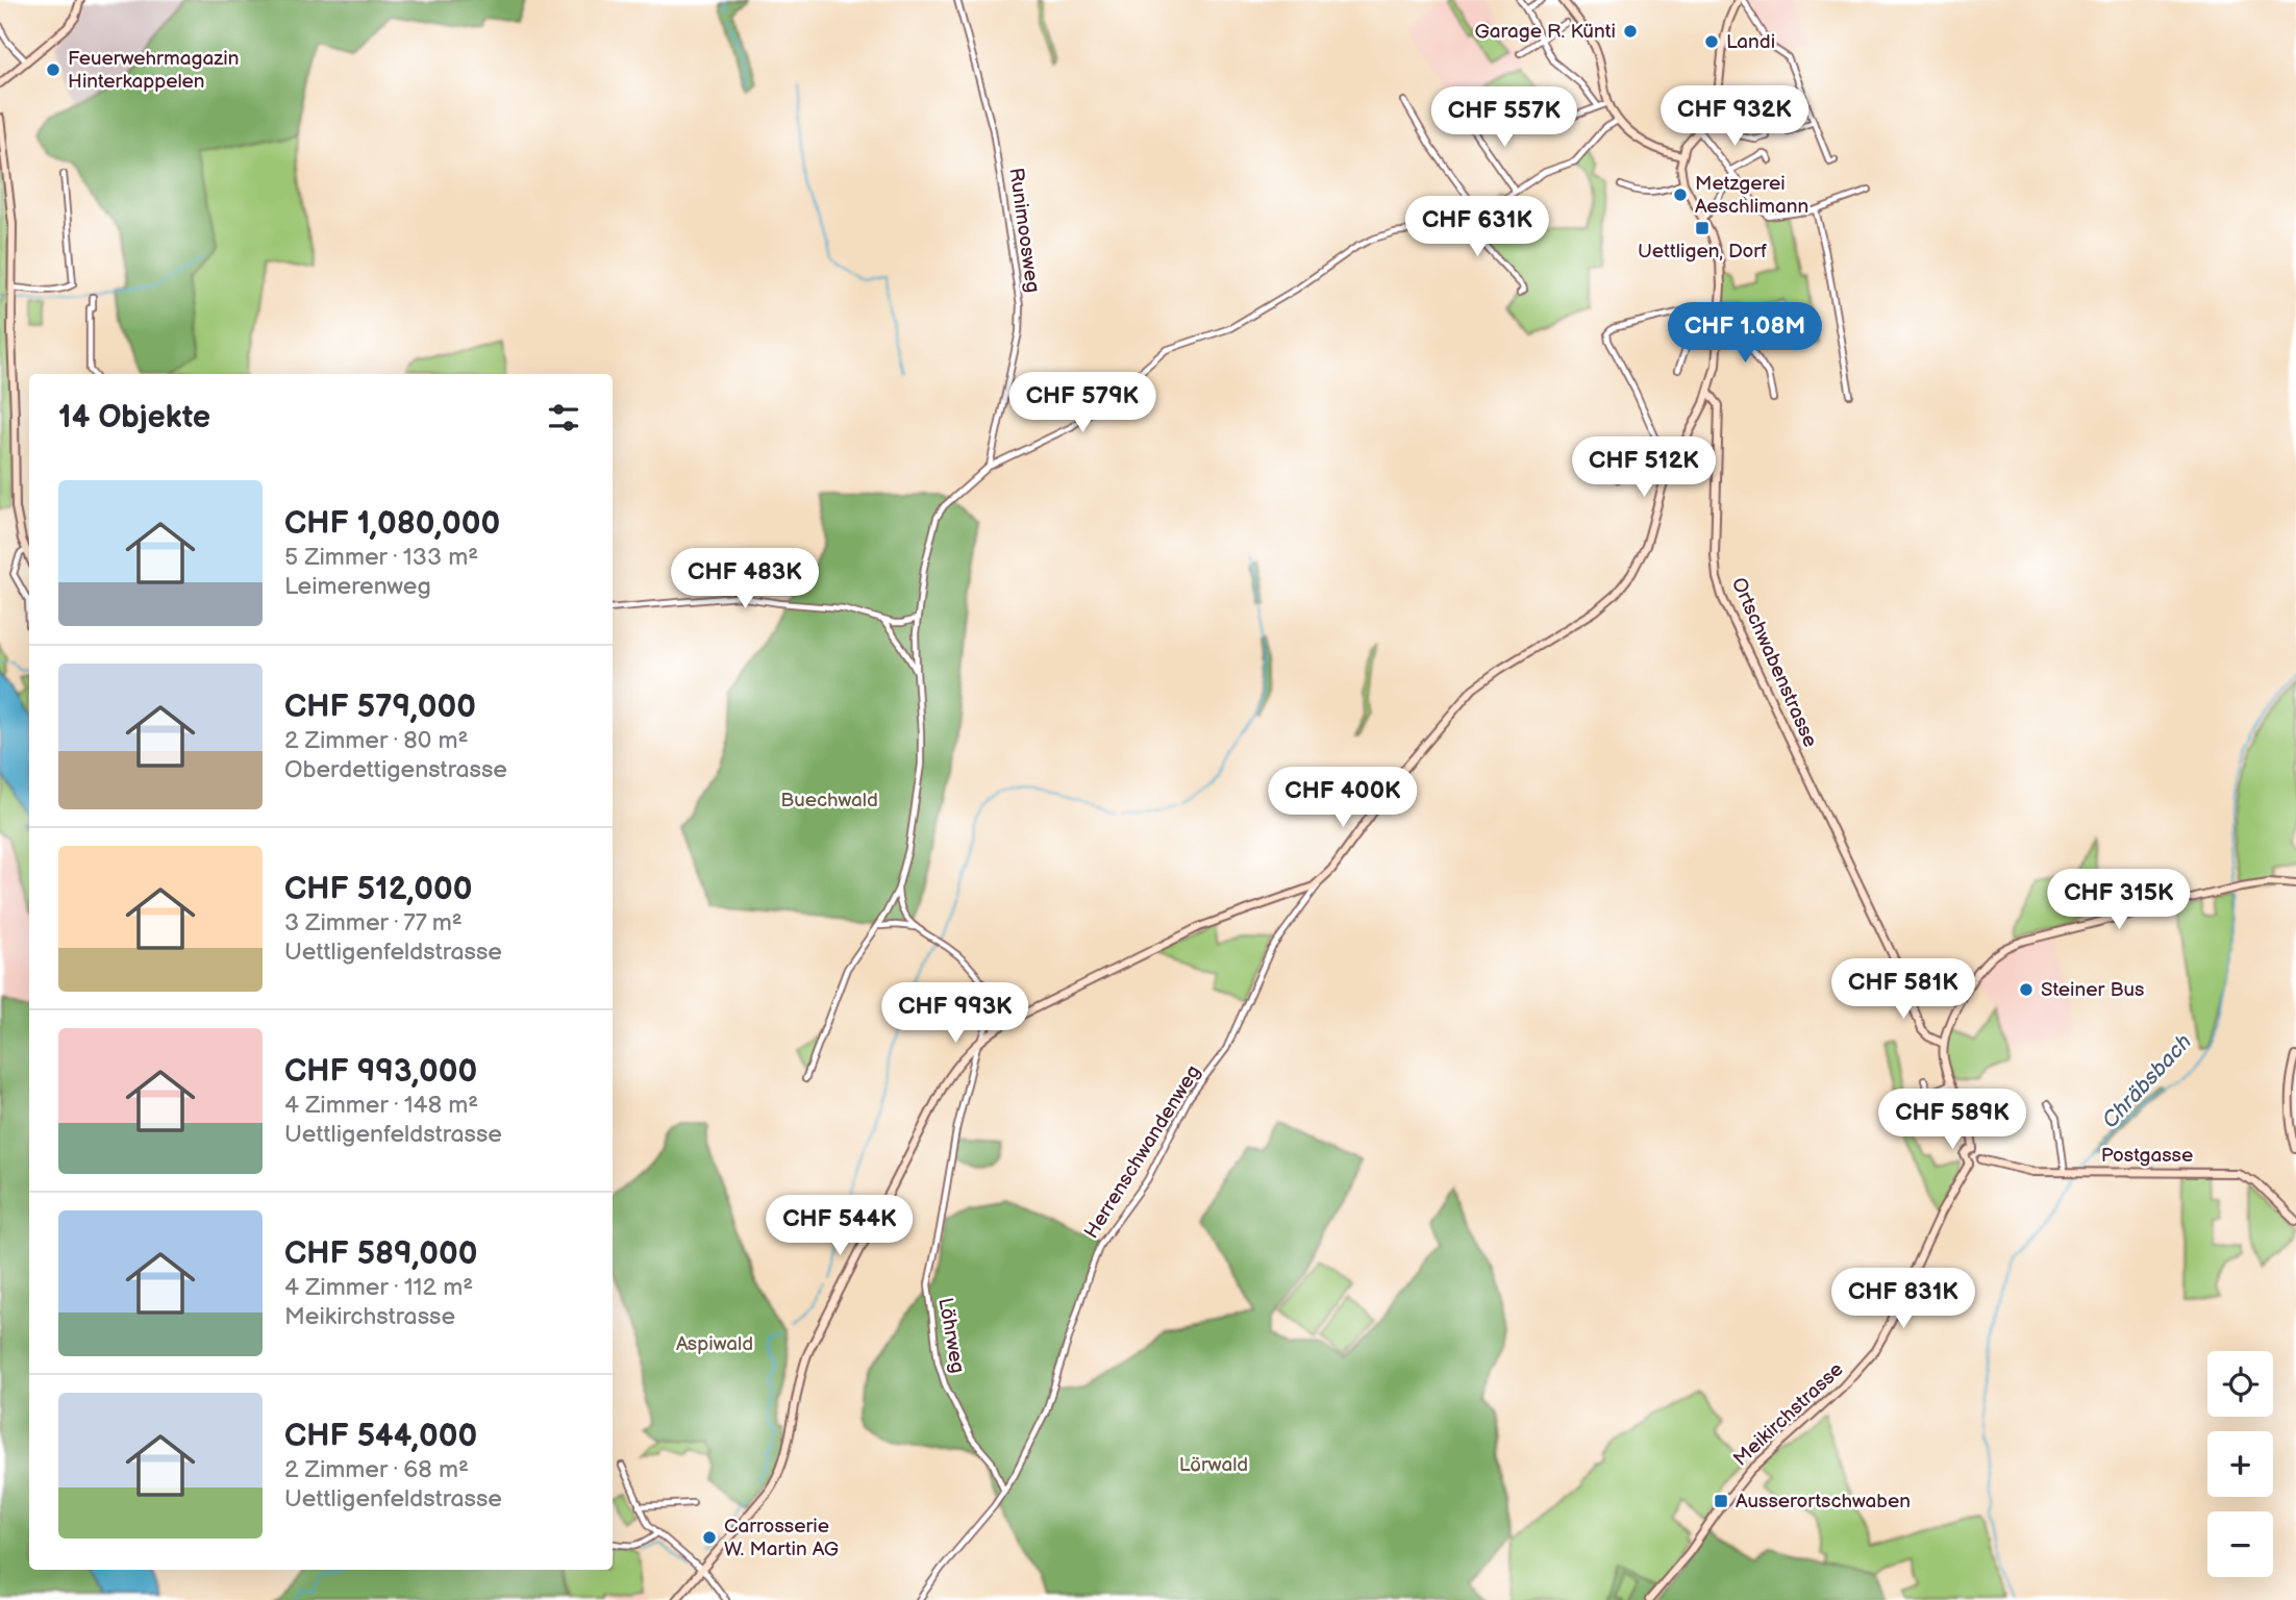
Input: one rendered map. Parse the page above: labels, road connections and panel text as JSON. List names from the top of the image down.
{
  "streets": {
    "main road": ["Ortschwabenstrasse", "Postgasse", "Meikirchstrasse"],
    "street": ["Runimoosweg", "Herrenschwandenweg", "Löhrweg"]
  },
  "crossings": [
    ["Herrenschwandenweg", "Löhrweg"],
    ["Postgasse", "Meikirchstrasse"]
  ],
  "water": ["Chräbsbach"],
  "parks": ["Buechwald", "Aspiwald", "Lörwald"],
  "places": {
    "other": [
      "Garage R. Künti",
      "Landi",
      "Feuerwehrmagazin Hinterkappelen",
      "Metzgerei Aeschlimann",
      "Steiner Bus",
      "Carrosserie W. Martin AG"
    ],
    "transit": ["Uettligen, Dorf", "Ausserortschwaben"]
  },
  "page": {
    "price": [
      "CHF 932K",
      "CHF 557K",
      "CHF 631K",
      "CHF 1.08M",
      "CHF 579K",
      "CHF 512K",
      "CHF 483K",
      "CHF 400K",
      "CHF 315K",
      "CHF 581K",
      "CHF 993K",
      "CHF 589K",
      "CHF 544K",
      "CHF 831K"
    ],
    "heading": "14 Objekte",
    "list": [
      {
        "name": "CHF 1,080,000",
        "note": "5 Zimmer · 133 m² · Leimerenweg"
      },
      {
        "name": "CHF 579,000",
        "note": "2 Zimmer · 80 m² · Oberdettigenstrasse"
      },
      {
        "name": "CHF 512,000",
        "note": "3 Zimmer · 77 m² · Uettligenfeldstrasse"
      },
      {
        "name": "CHF 993,000",
        "note": "4 Zimmer · 148 m² · Uettligenfeldstrasse"
      },
      {
        "name": "CHF 589,000",
        "note": "4 Zimmer · 112 m² · Meikirchstrasse"
      },
      {
        "name": "CHF 544,000",
        "note": "2 Zimmer · 68 m² · Uettligenfeldstrasse"
      }
    ],
    "map_buttons": ["+", "−"]
  }
}
